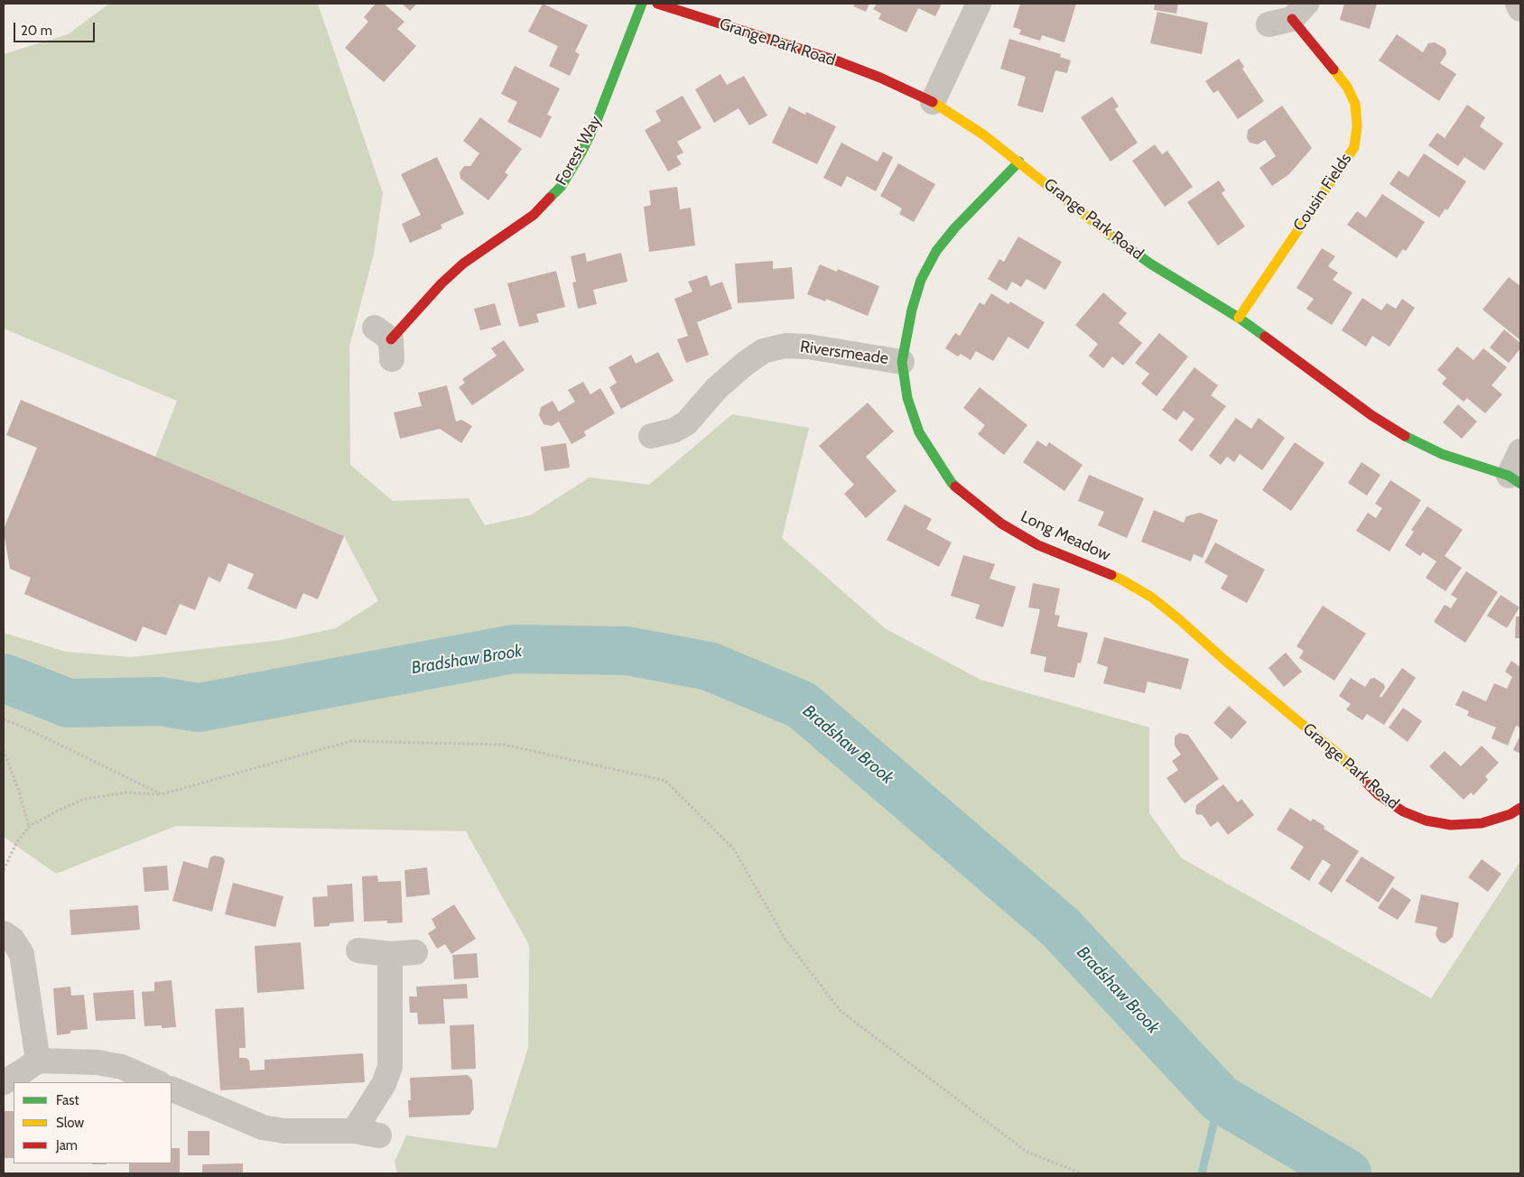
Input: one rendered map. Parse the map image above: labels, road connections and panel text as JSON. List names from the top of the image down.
{
  "streets": {
    "street": [
      "Grange Park Road",
      "Forest Way",
      "Cousin Fields",
      "Riversmeade",
      "Long Meadow"
    ]
  },
  "crossings": [
    ["Grange Park Road", "Cousin Fields"],
    ["Grange Park Road", "Long Meadow"],
    ["Riversmeade", "Long Meadow"]
  ],
  "water": ["Bradshaw Brook"],
  "legend": ["Fast", "Slow", "Jam"],
  "scale_bar": "20 m"
}
